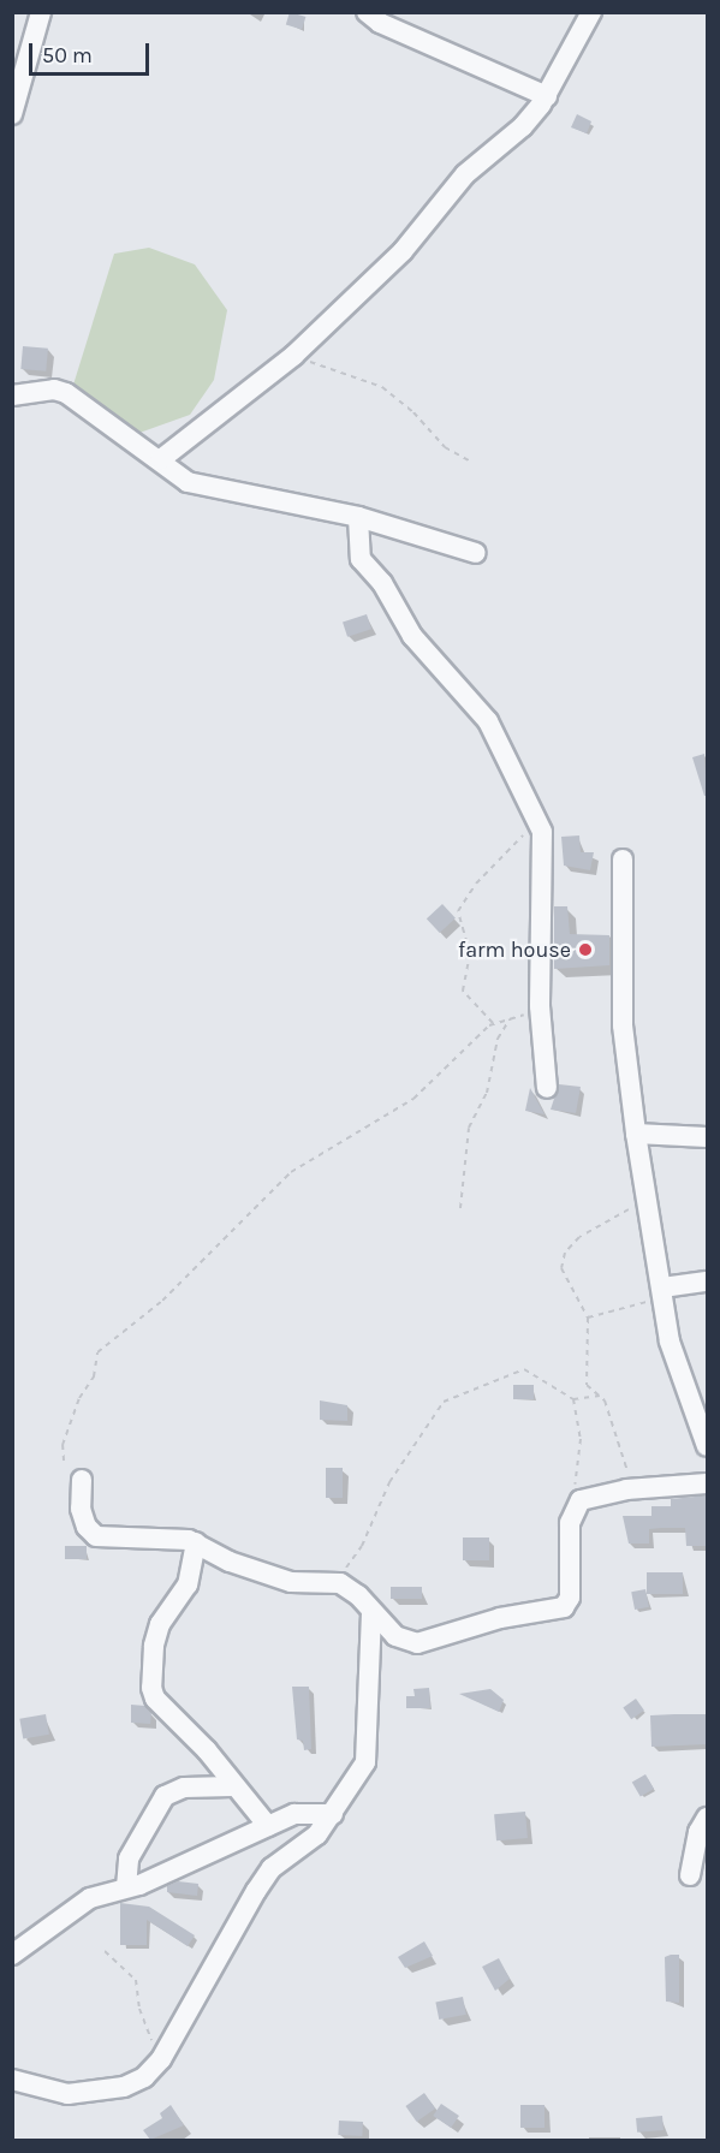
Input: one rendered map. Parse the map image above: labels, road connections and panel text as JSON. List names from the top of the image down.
{
  "places": ["farm house"],
  "scale_bar": "50 m"
}
